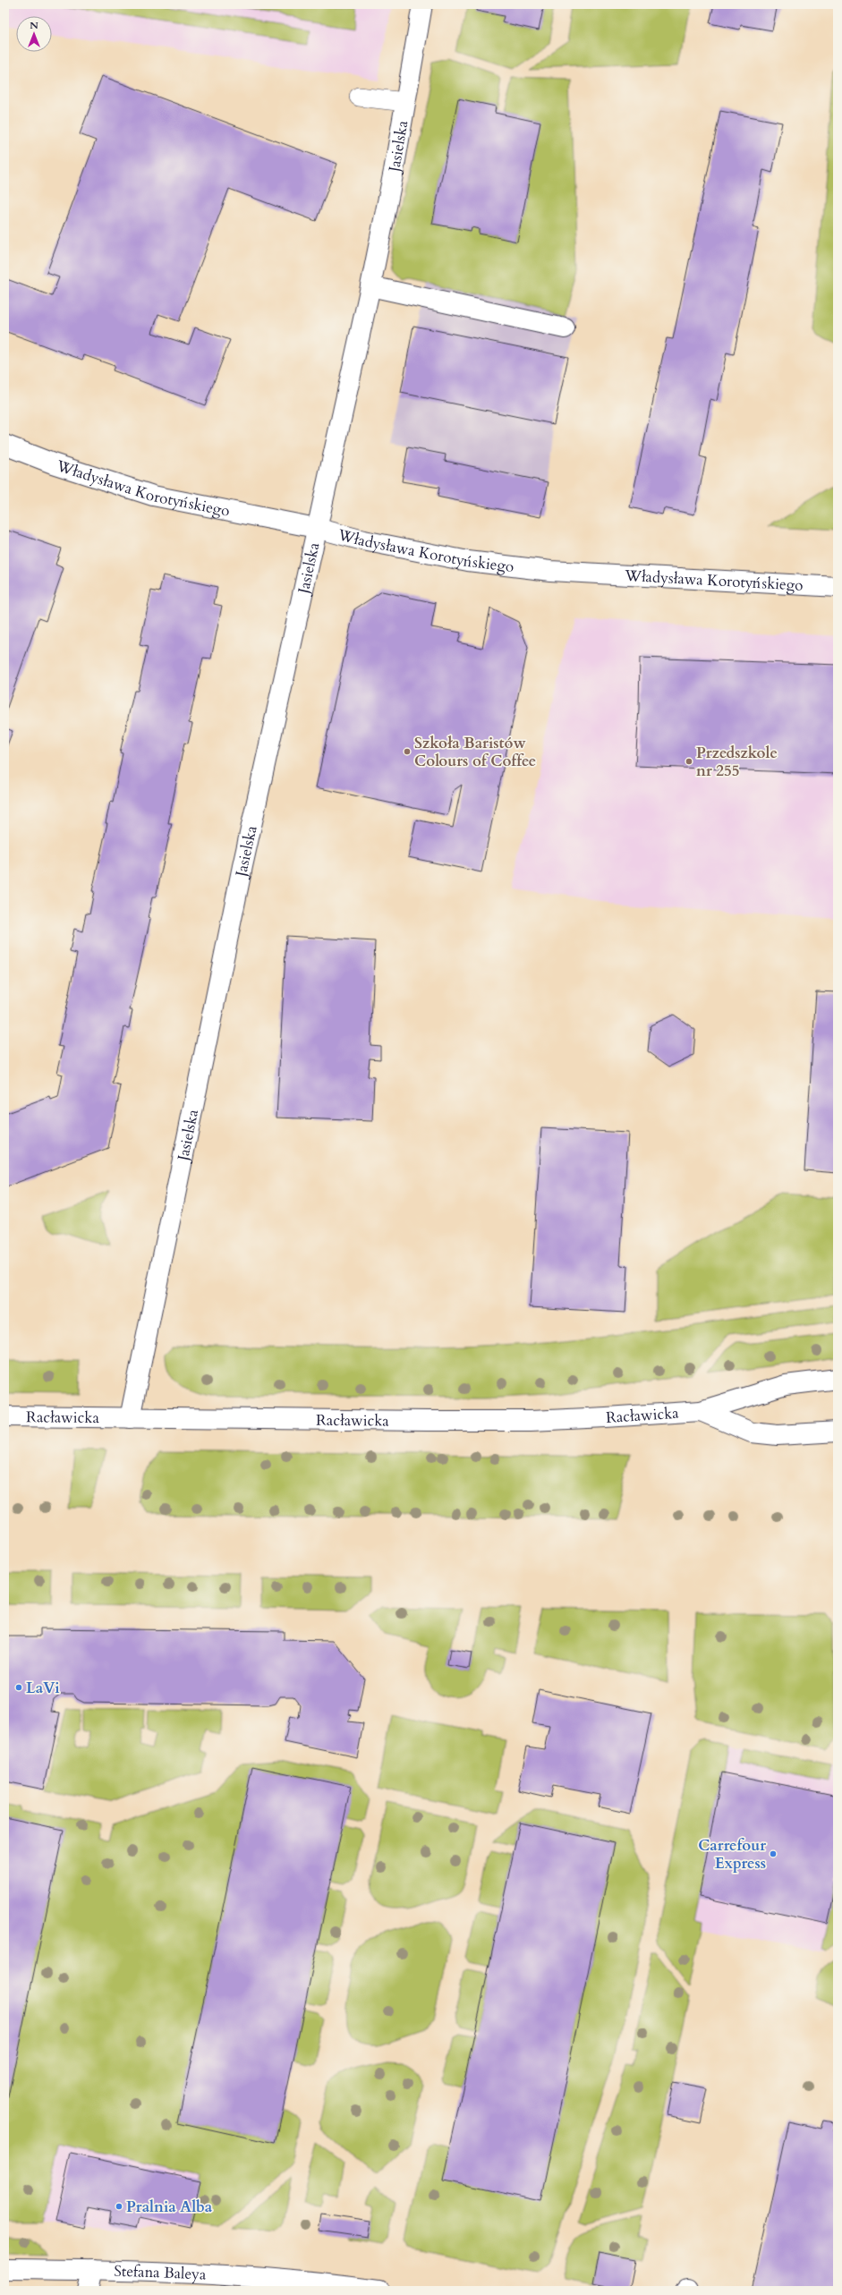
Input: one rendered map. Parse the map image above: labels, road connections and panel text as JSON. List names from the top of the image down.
{
  "streets": {
    "street": [
      "Jasielska",
      "Władysława Korotyńskiego",
      "Racławicka",
      "Stefana Baleya"
    ]
  },
  "crossings": [
    ["Jasielska", "Władysława Korotyńskiego"],
    ["Jasielska", "Racławicka"]
  ],
  "places": [
    "Szkoła Baristów Colours of Coffee",
    "Przedszkole nr 255",
    "LaVi",
    "Carrefour Express",
    "Pralnia Alba"
  ],
  "north": "top"
}
